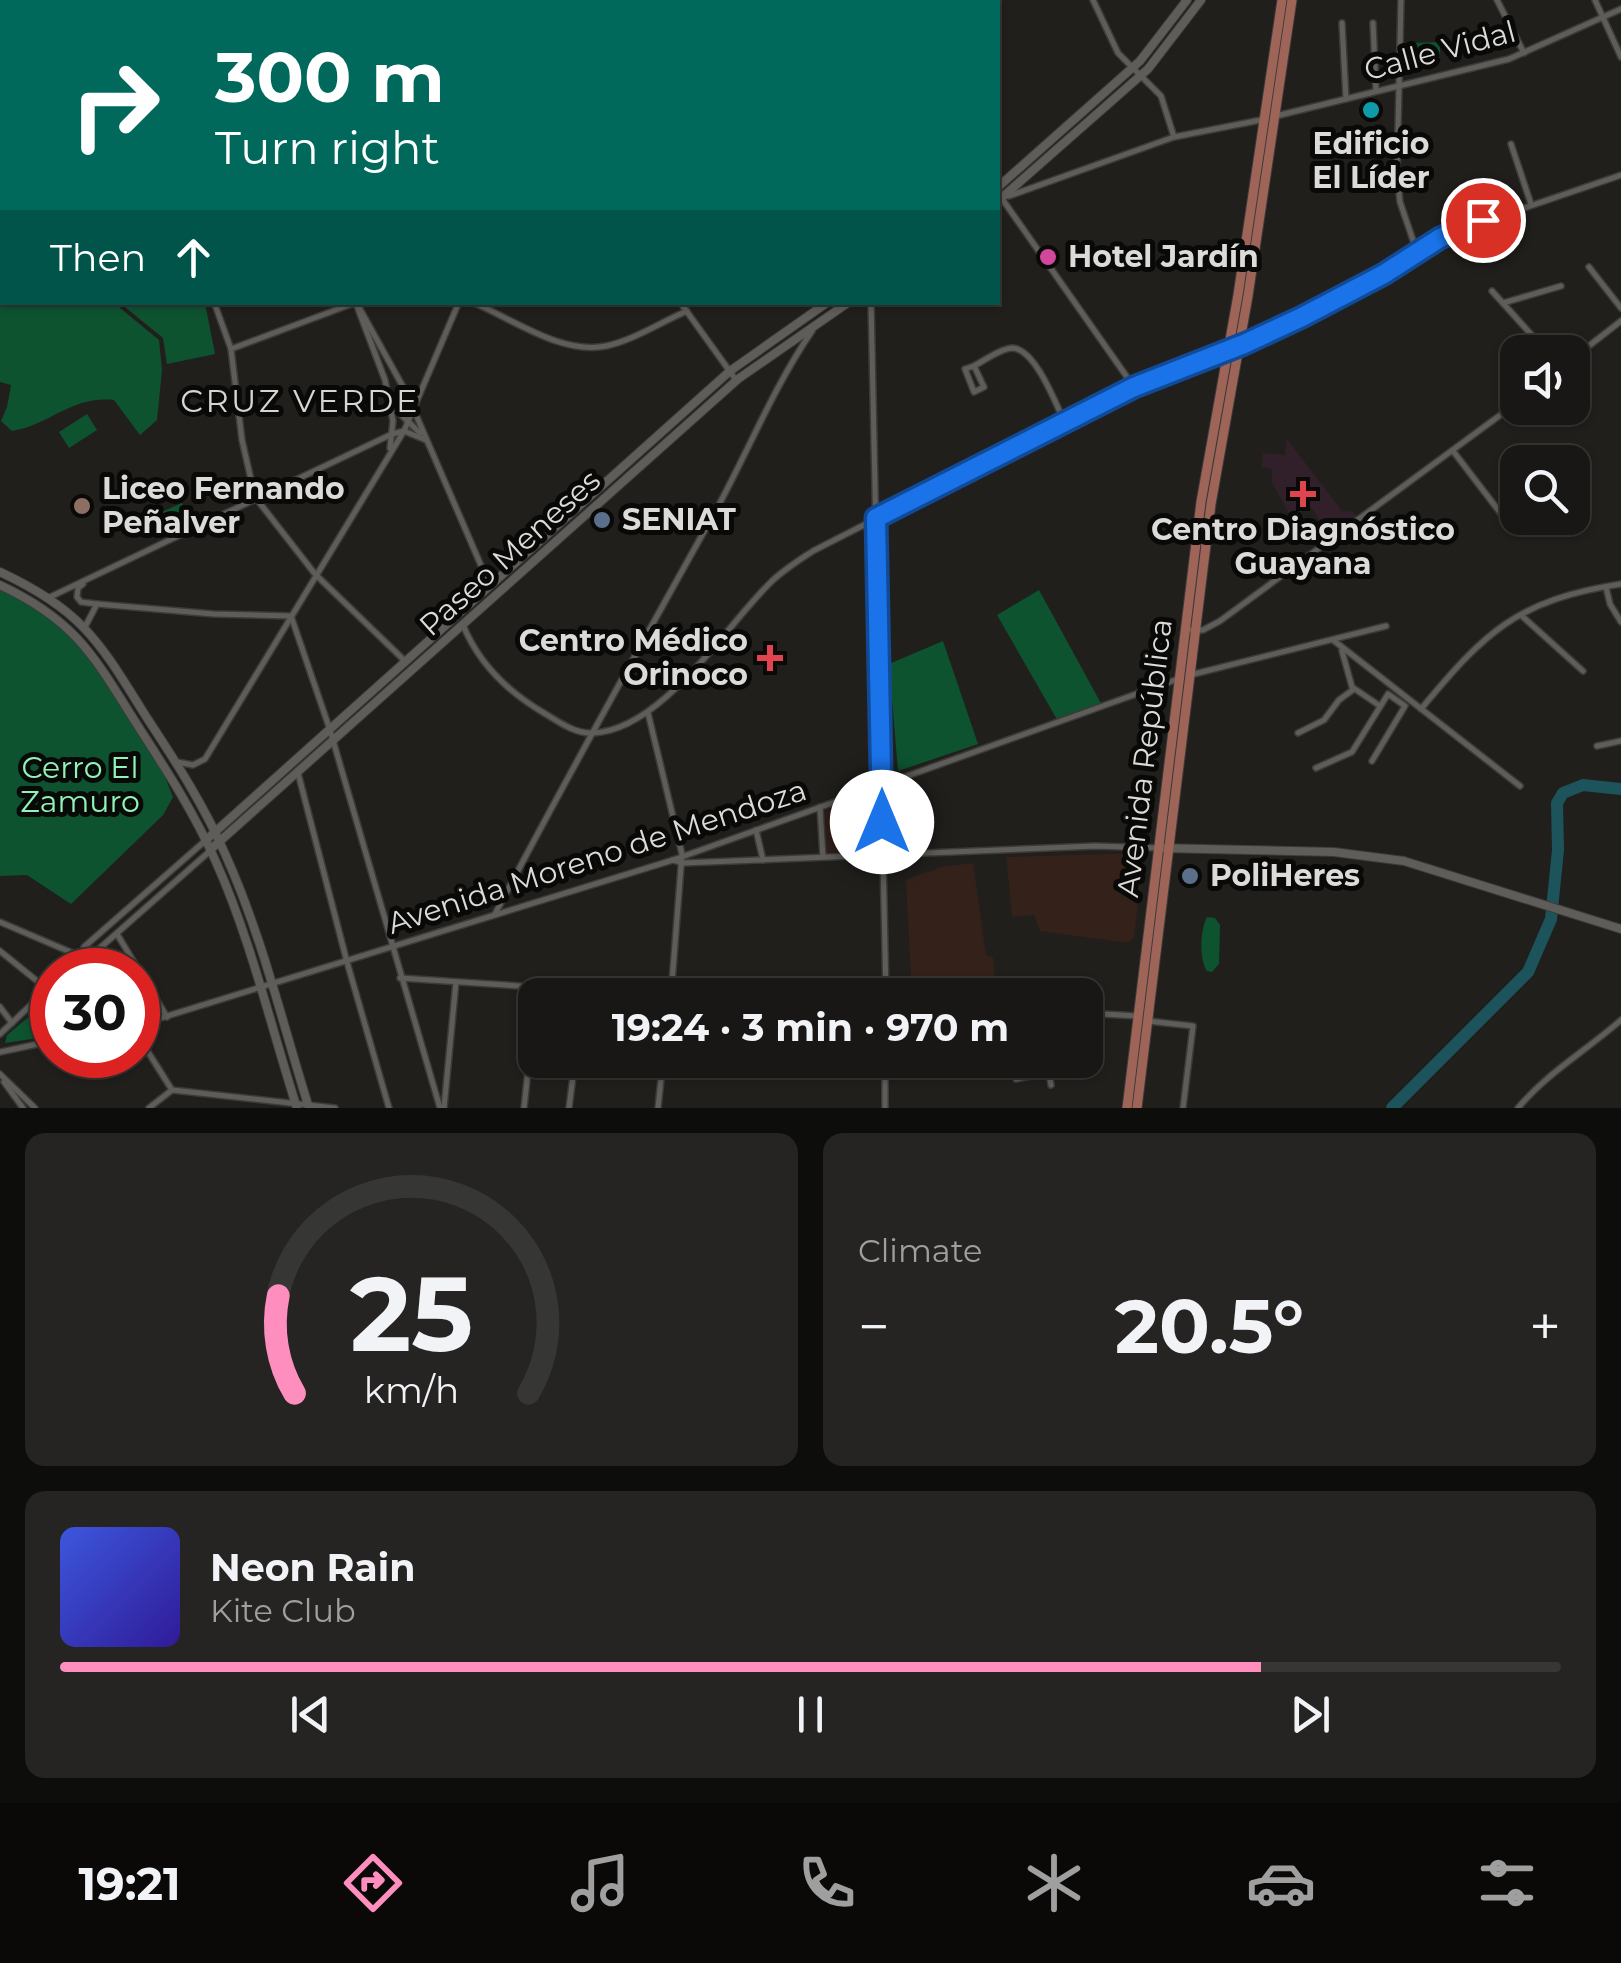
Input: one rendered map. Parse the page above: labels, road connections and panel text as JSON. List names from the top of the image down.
{
  "streets": {
    "main road": ["Avenida República"],
    "street": ["Calle Vidal", "Paseo Meneses", "Avenida Moreno de Mendoza"]
  },
  "crossings": [
    ["Calle Vidal", "Avenida República"],
    ["Avenida República", "Avenida Moreno de Mendoza"]
  ],
  "districts": ["CRUZ VERDE"],
  "parks": ["Cerro El Zamuro"],
  "places": {
    "other": [
      "Edificio El Líder",
      "Hotel Jardín",
      "Liceo Fernando Peñalver",
      "SENIAT",
      "PoliHeres"
    ],
    "health": ["Centro Diagnóstico Guayana", "Centro Médico Orinoco"]
  },
  "page": {
    "turn": ["300 m", "Turn right"],
    "then": "Then",
    "limit": "30",
    "trip": "19:24 · 3 min · 970 m",
    "tile": "Climate",
    "heat": ["−", "20.5°", "+"],
    "song": ["Neon Rain", "Kite Club"],
    "tabs": "19:21",
    "gauge": ["25", "km/h"]
  }
}
